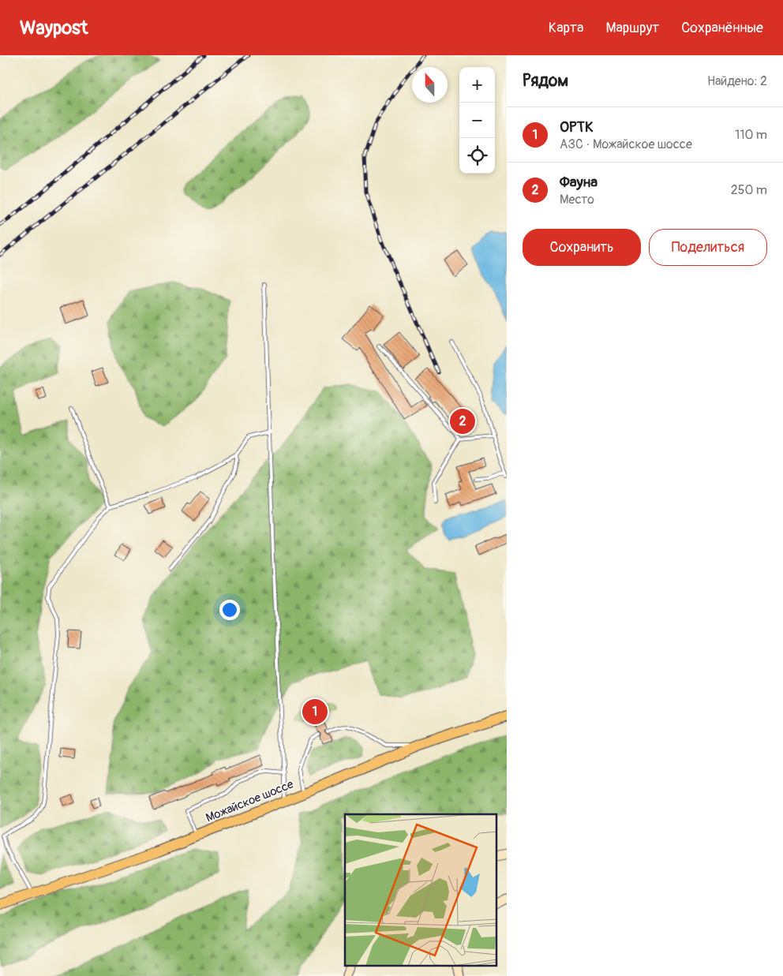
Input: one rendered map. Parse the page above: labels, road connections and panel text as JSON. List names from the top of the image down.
{
  "streets": {
    "main road": ["Можайское шоссе"]
  },
  "north": "top",
  "page": {
    "header": "Waypost",
    "nav": ["Карта", "Маршрут", "Сохранённые"],
    "heading": ["Рядом", "Найдено: 2"],
    "map_buttons": ["+", "−"],
    "list": [
      {
        "mark": "1",
        "name": "ОРТК",
        "note": "АЗС · Можайское шоссе",
        "value": "110 m"
      },
      {
        "mark": "2",
        "name": "Фауна",
        "note": "Место",
        "value": "250 m"
      }
    ],
    "buttons": ["Сохранить", "Поделиться"],
    "pins": ["2", "1"]
  }
}
